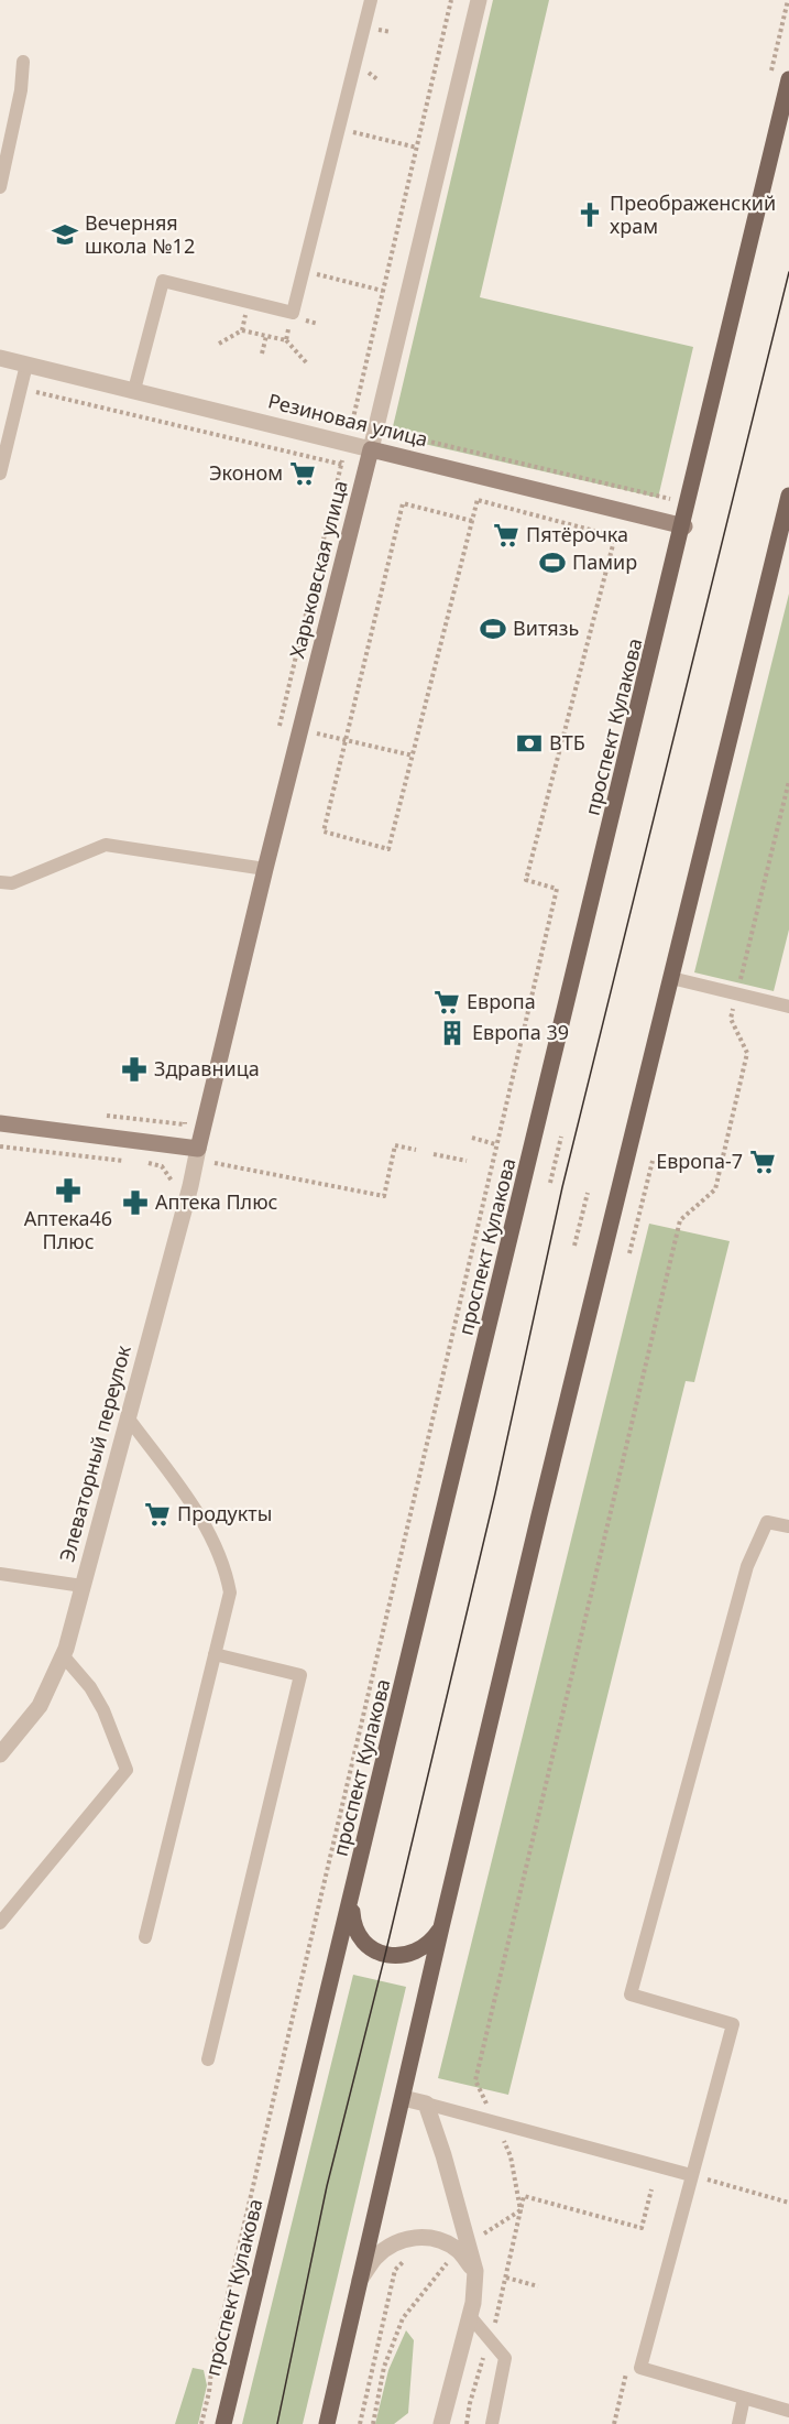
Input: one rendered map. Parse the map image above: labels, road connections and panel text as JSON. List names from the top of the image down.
{
  "streets": {
    "main road": ["Резиновая улица", "Харьковская улица", "проспект Кулакова"],
    "street": ["Элеваторный переулок"]
  },
  "crossings": [
    ["Резиновая улица", "Харьковская улица"],
    ["Резиновая улица", "проспект Кулакова"],
    ["Харьковская улица", "Элеваторный переулок"]
  ],
  "places": {
    "church": ["Преображенский храм"],
    "school or university": ["Вечерняя школа №12"],
    "supermarket": [
      "Эконом",
      "Пятёрочка",
      "Европа",
      "Европа-7",
      "Продукты"
    ],
    "sports": ["Памир", "Витязь"],
    "bank": ["ВТБ"],
    "building": ["Европа 39"],
    "pharmacy": ["Здравница", "Аптека46 Плюс", "Аптека Плюс"]
  }
}
